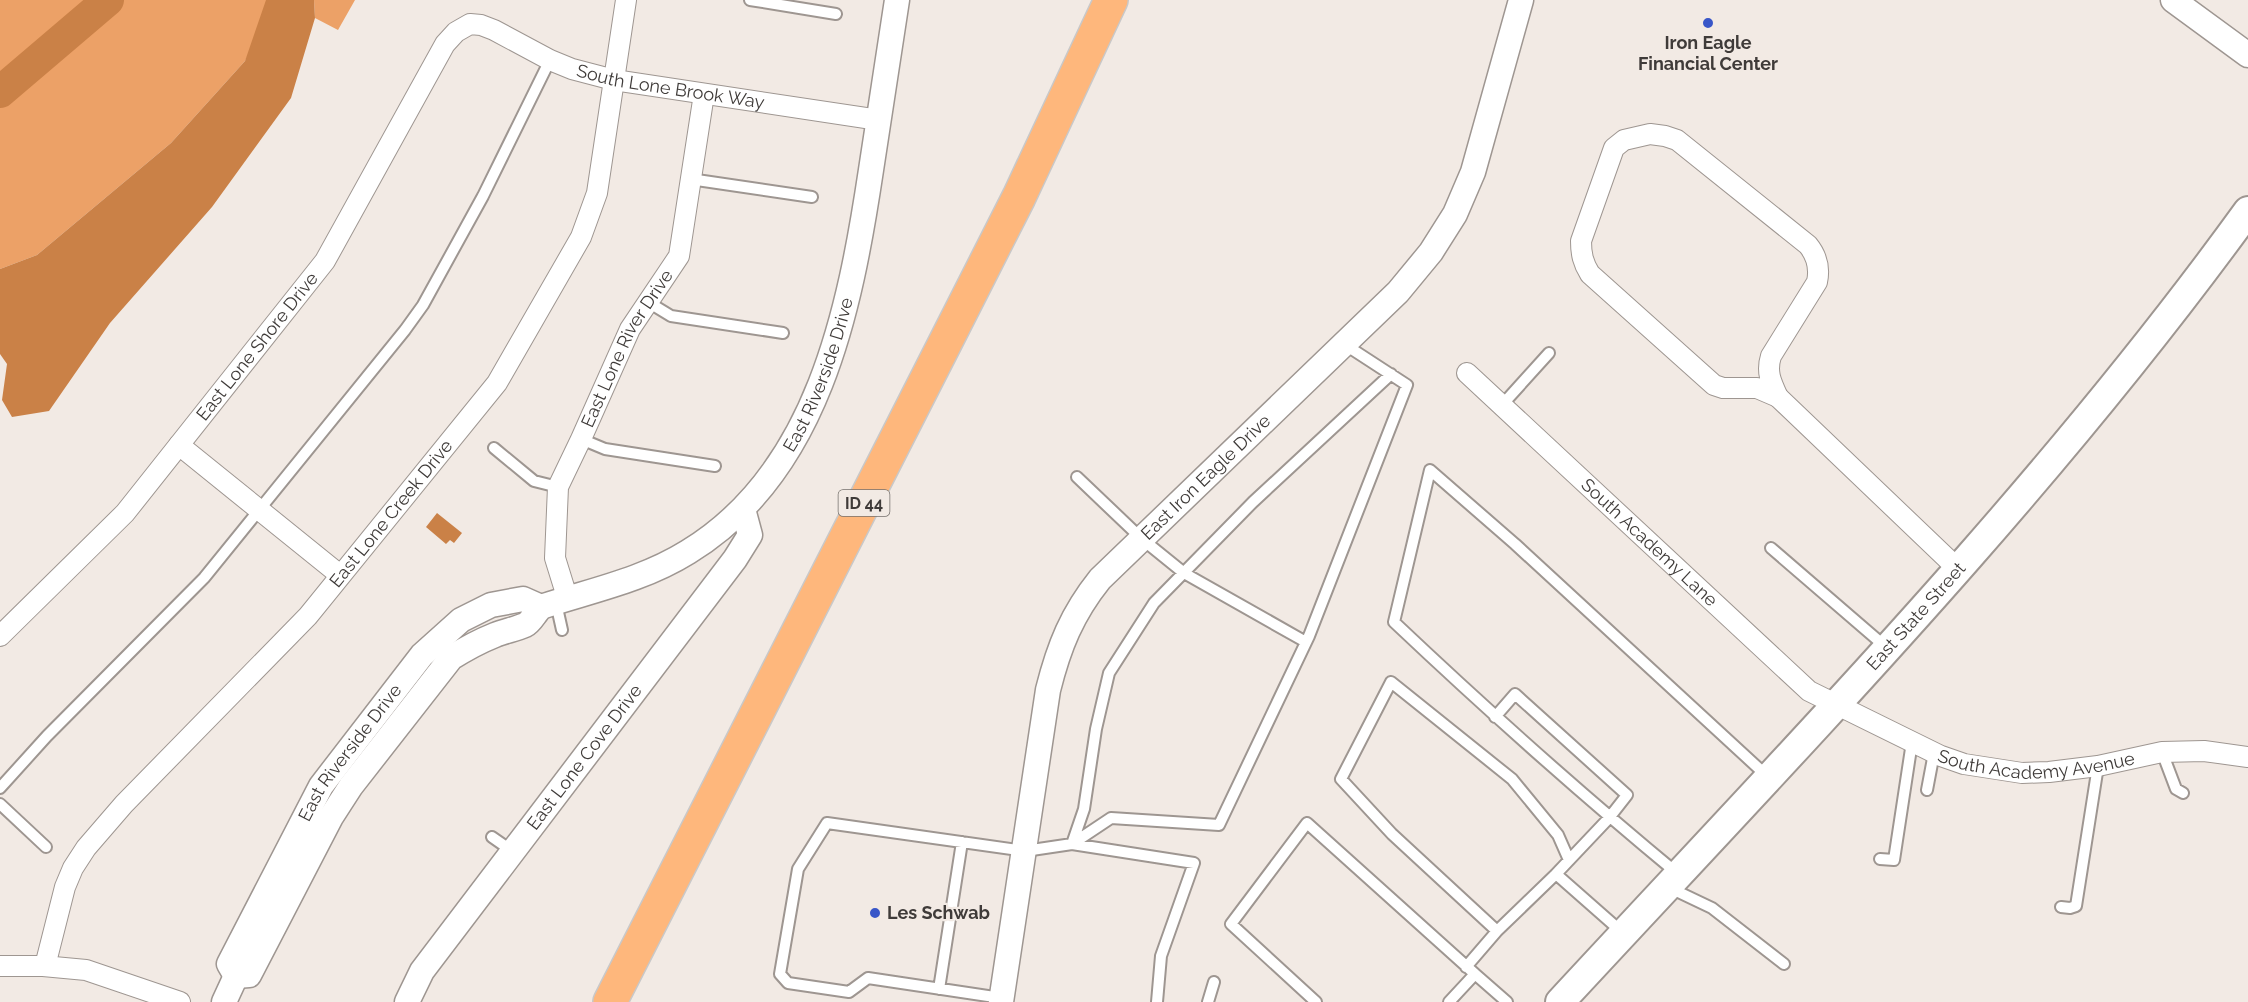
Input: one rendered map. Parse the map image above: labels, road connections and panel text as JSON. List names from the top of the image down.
{
  "streets": {
    "highway": ["ID 44"],
    "main road": ["East State Street"],
    "street": [
      "South Lone Brook Way",
      "East Lone Shore Drive",
      "East Lone River Drive",
      "East Riverside Drive",
      "East Iron Eagle Drive",
      "East Lone Creek Drive",
      "South Academy Lane",
      "South Academy Avenue",
      "East Lone Cove Drive"
    ]
  },
  "crossings": [
    ["South Lone Brook Way", "East Lone Shore Drive"],
    ["South Lone Brook Way", "East Lone River Drive"],
    ["South Lone Brook Way", "East Riverside Drive"],
    ["South Lone Brook Way", "East Lone Creek Drive"],
    ["East Lone River Drive", "East Riverside Drive"],
    ["East Riverside Drive", "East Lone Cove Drive"],
    ["South Academy Lane", "East State Street"],
    ["South Academy Lane", "South Academy Avenue"],
    ["East State Street", "South Academy Avenue"]
  ],
  "places": ["Iron Eagle Financial Center", "Les Schwab"]
}
